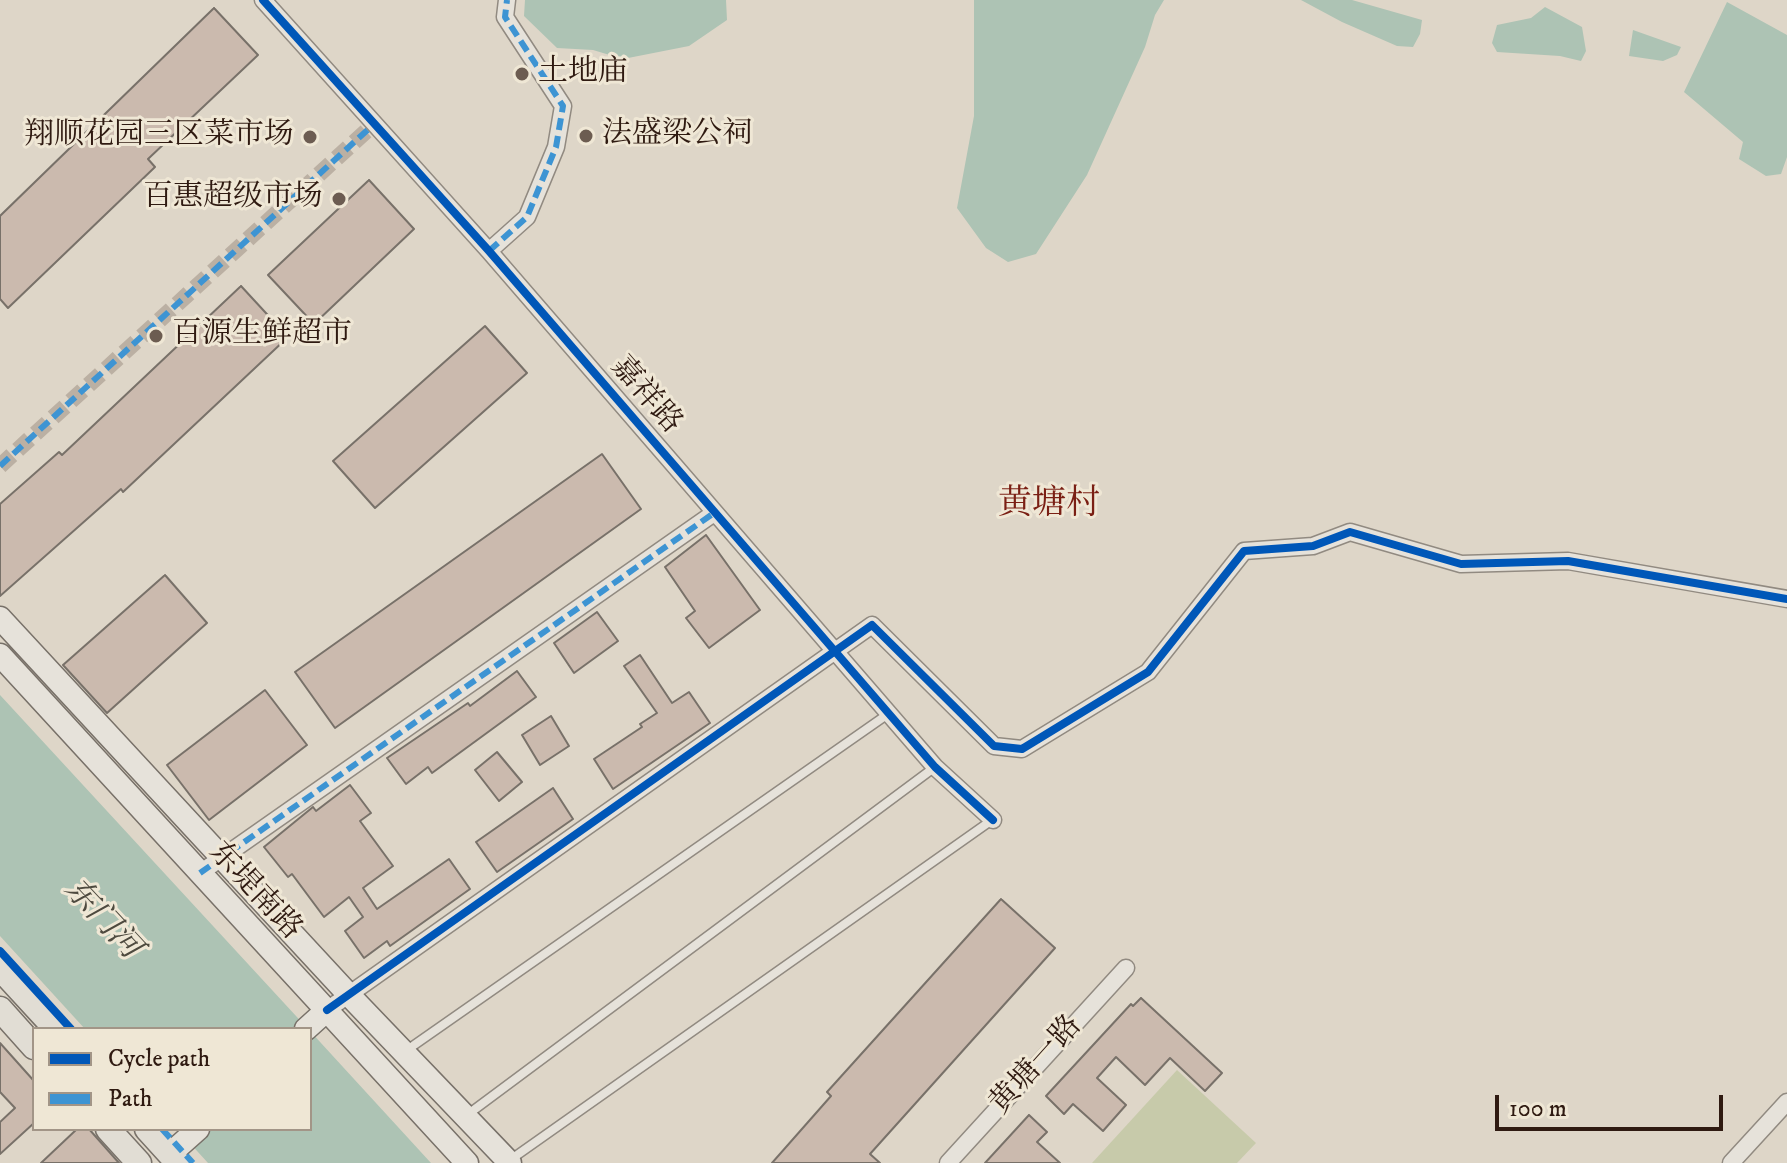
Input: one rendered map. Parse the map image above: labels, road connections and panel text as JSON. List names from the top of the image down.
{
  "streets": {
    "main road": ["东堤南路"],
    "street": ["嘉祥路", "黄塘一路"]
  },
  "districts": ["黄塘村"],
  "water": ["东门河"],
  "places": [
    "土地庙",
    "法盛梁公祠",
    "翔顺花园三区菜市场",
    "百惠超级市场",
    "百源生鲜超市"
  ],
  "legend": ["Cycle path", "Path"],
  "scale_bar": "100 m"
}
